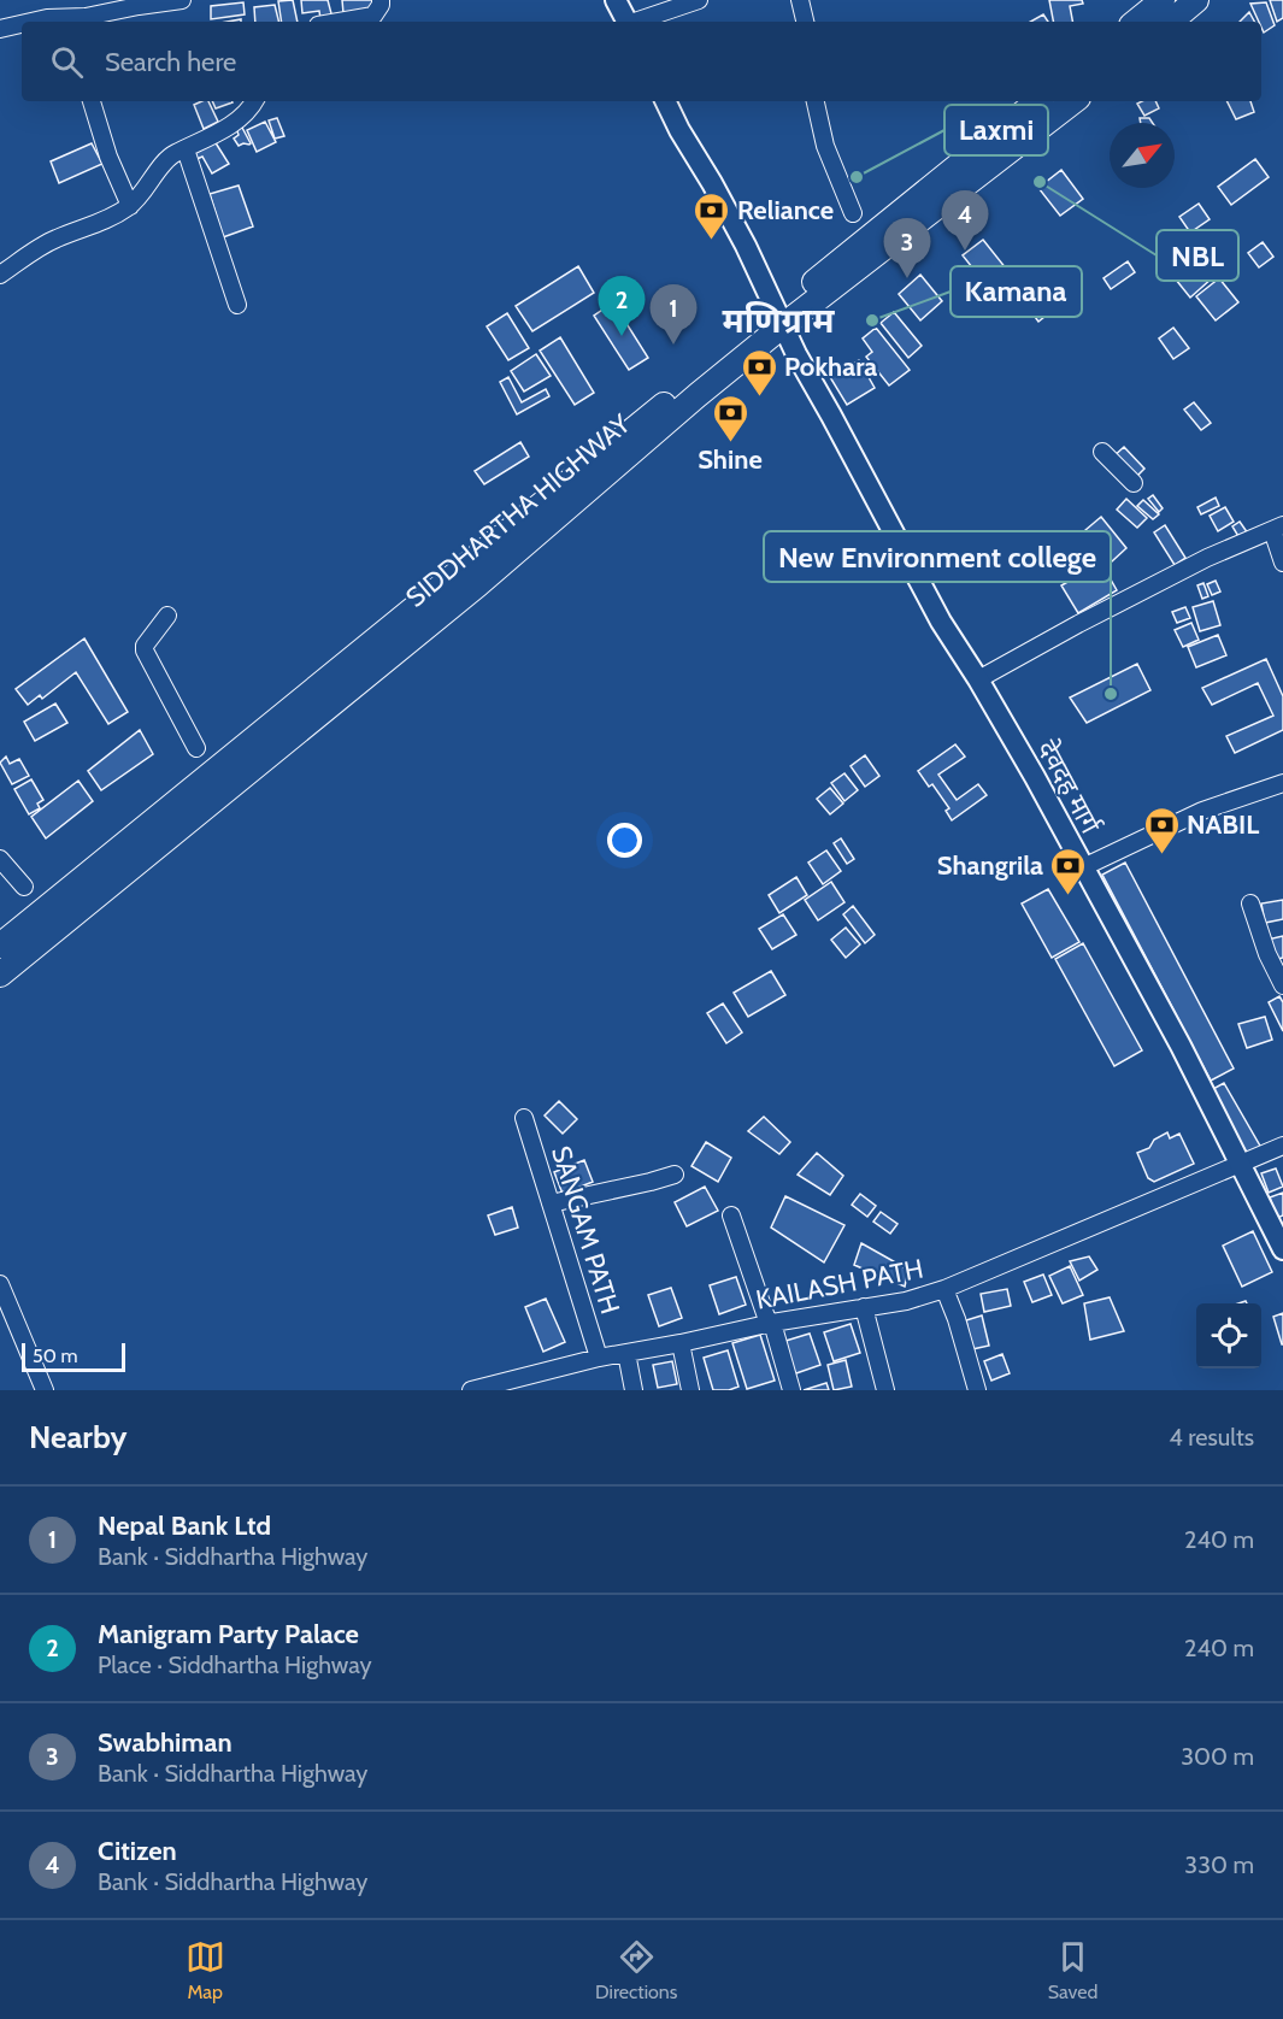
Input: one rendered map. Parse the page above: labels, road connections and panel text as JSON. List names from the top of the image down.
{
  "streets": {
    "highway": ["SIDDHARTHA HIGHWAY"],
    "main road": ["देवदह मार्ग"],
    "street": ["SANGAM PATH", "KAILASH PATH"]
  },
  "crossings": [
    ["SIDDHARTHA HIGHWAY", "देवदह मार्ग"],
    ["देवदह मार्ग", "KAILASH PATH"],
    ["SANGAM PATH", "KAILASH PATH"]
  ],
  "districts": ["मणिग्राम"],
  "places": {
    "other": [
      "Laxmi",
      "NBL",
      "Kamana",
      "New Environment college"
    ],
    "bank": [
      "Reliance",
      "Pokhara",
      "Shine",
      "NABIL",
      "Shangrila"
    ]
  },
  "scale_bar": "50 m",
  "north": "top right",
  "page": {
    "search": "Search here",
    "pins": [
      "4",
      "3",
      "2",
      "1"
    ],
    "scale": "50 m",
    "heading": ["Nearby", "4 results"],
    "list": [
      {
        "mark": "1",
        "name": "Nepal Bank Ltd",
        "note": "Bank · Siddhartha Highway",
        "value": "240 m"
      },
      {
        "mark": "2",
        "name": "Manigram Party Palace",
        "note": "Place · Siddhartha Highway",
        "value": "240 m"
      },
      {
        "mark": "3",
        "name": "Swabhiman",
        "note": "Bank · Siddhartha Highway",
        "value": "300 m"
      },
      {
        "mark": "4",
        "name": "Citizen",
        "note": "Bank · Siddhartha Highway",
        "value": "330 m"
      }
    ],
    "nav": ["Map", "Directions", "Saved"]
  }
}
